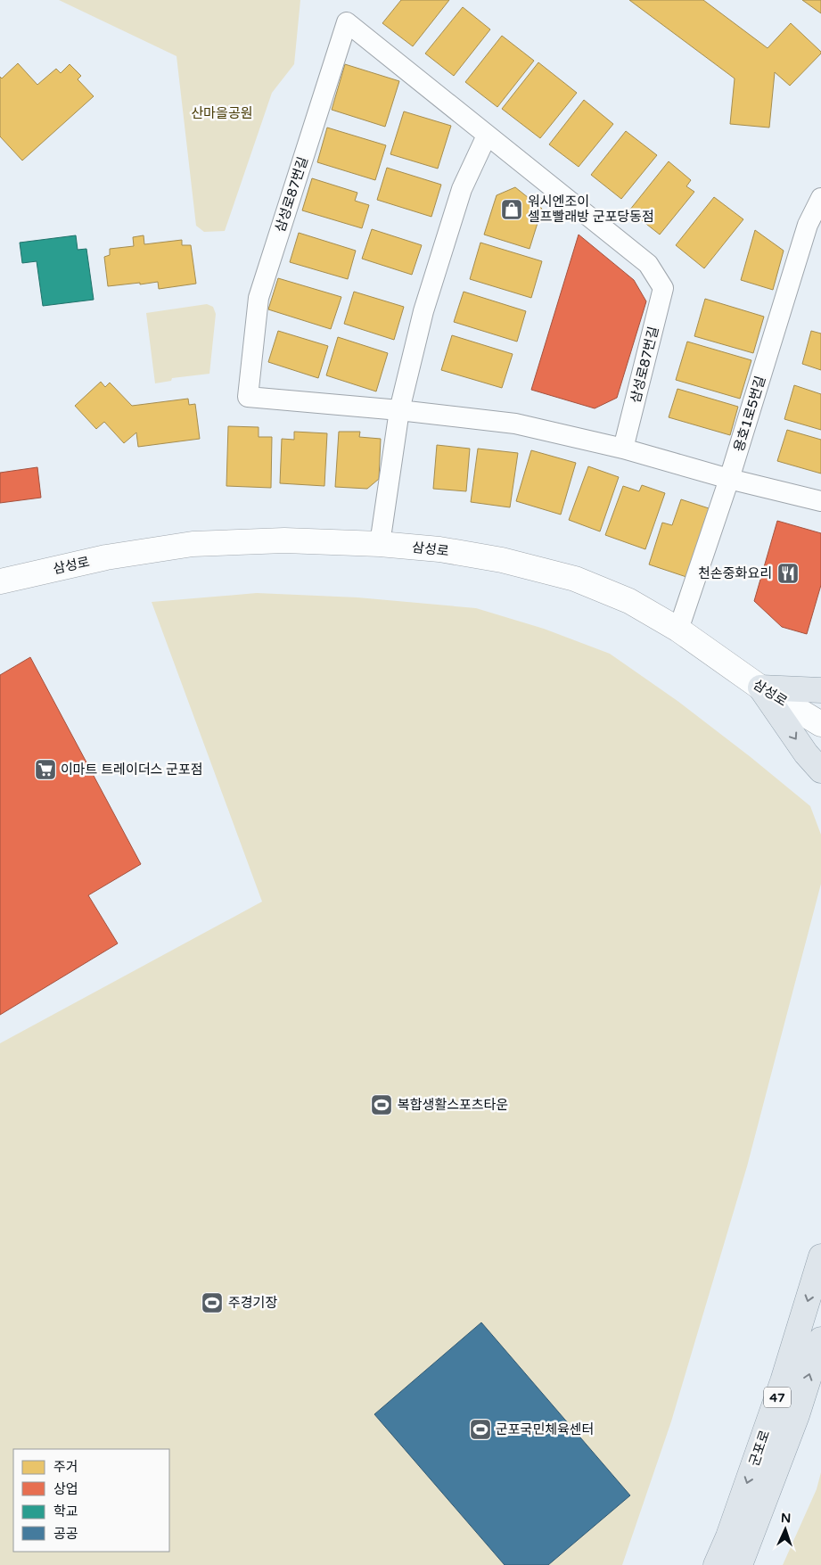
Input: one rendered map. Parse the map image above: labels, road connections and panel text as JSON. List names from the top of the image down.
{
  "streets": {
    "main road": ["47", "군포로"],
    "street": ["삼성로87번길", "용호1로5번길", "삼성로"]
  },
  "crossings": [
    ["용호1로5번길", "삼성로"]
  ],
  "parks": ["산마을공원"],
  "places": {
    "shop": ["워시엔조이 셀프빨래방 군포당동점"],
    "restaurant": ["천손중화요리"],
    "supermarket": ["이마트 트레이더스 군포점"],
    "sports": ["복합생활스포츠타운", "주경기장", "군포국민체육센터"]
  },
  "legend": [
    "주거",
    "상업",
    "학교",
    "공공"
  ],
  "north": "top"
}
